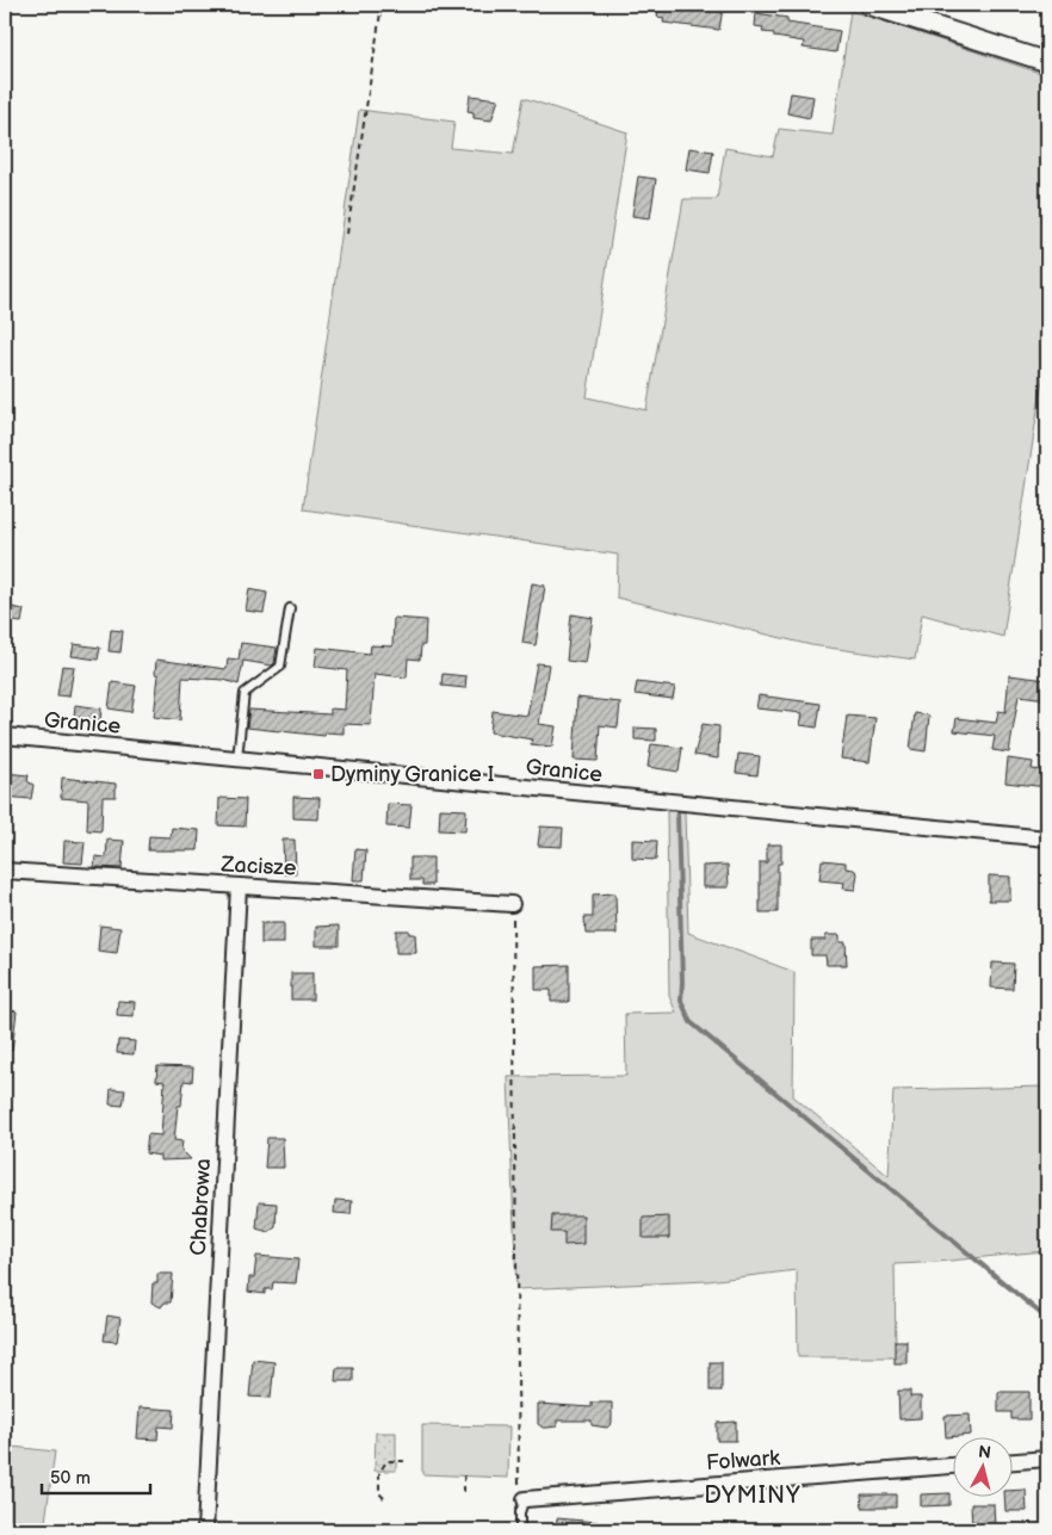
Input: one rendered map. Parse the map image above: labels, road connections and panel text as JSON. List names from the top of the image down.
{
  "streets": {
    "street": [
      "Granice",
      "Zacisze",
      "Chabrowa",
      "Folwark"
    ]
  },
  "crossings": [
    ["Zacisze", "Chabrowa"]
  ],
  "districts": ["DYMINY"],
  "places": {
    "transit": ["Dyminy Granice I"]
  },
  "scale_bar": "50 m",
  "north": "top"
}
